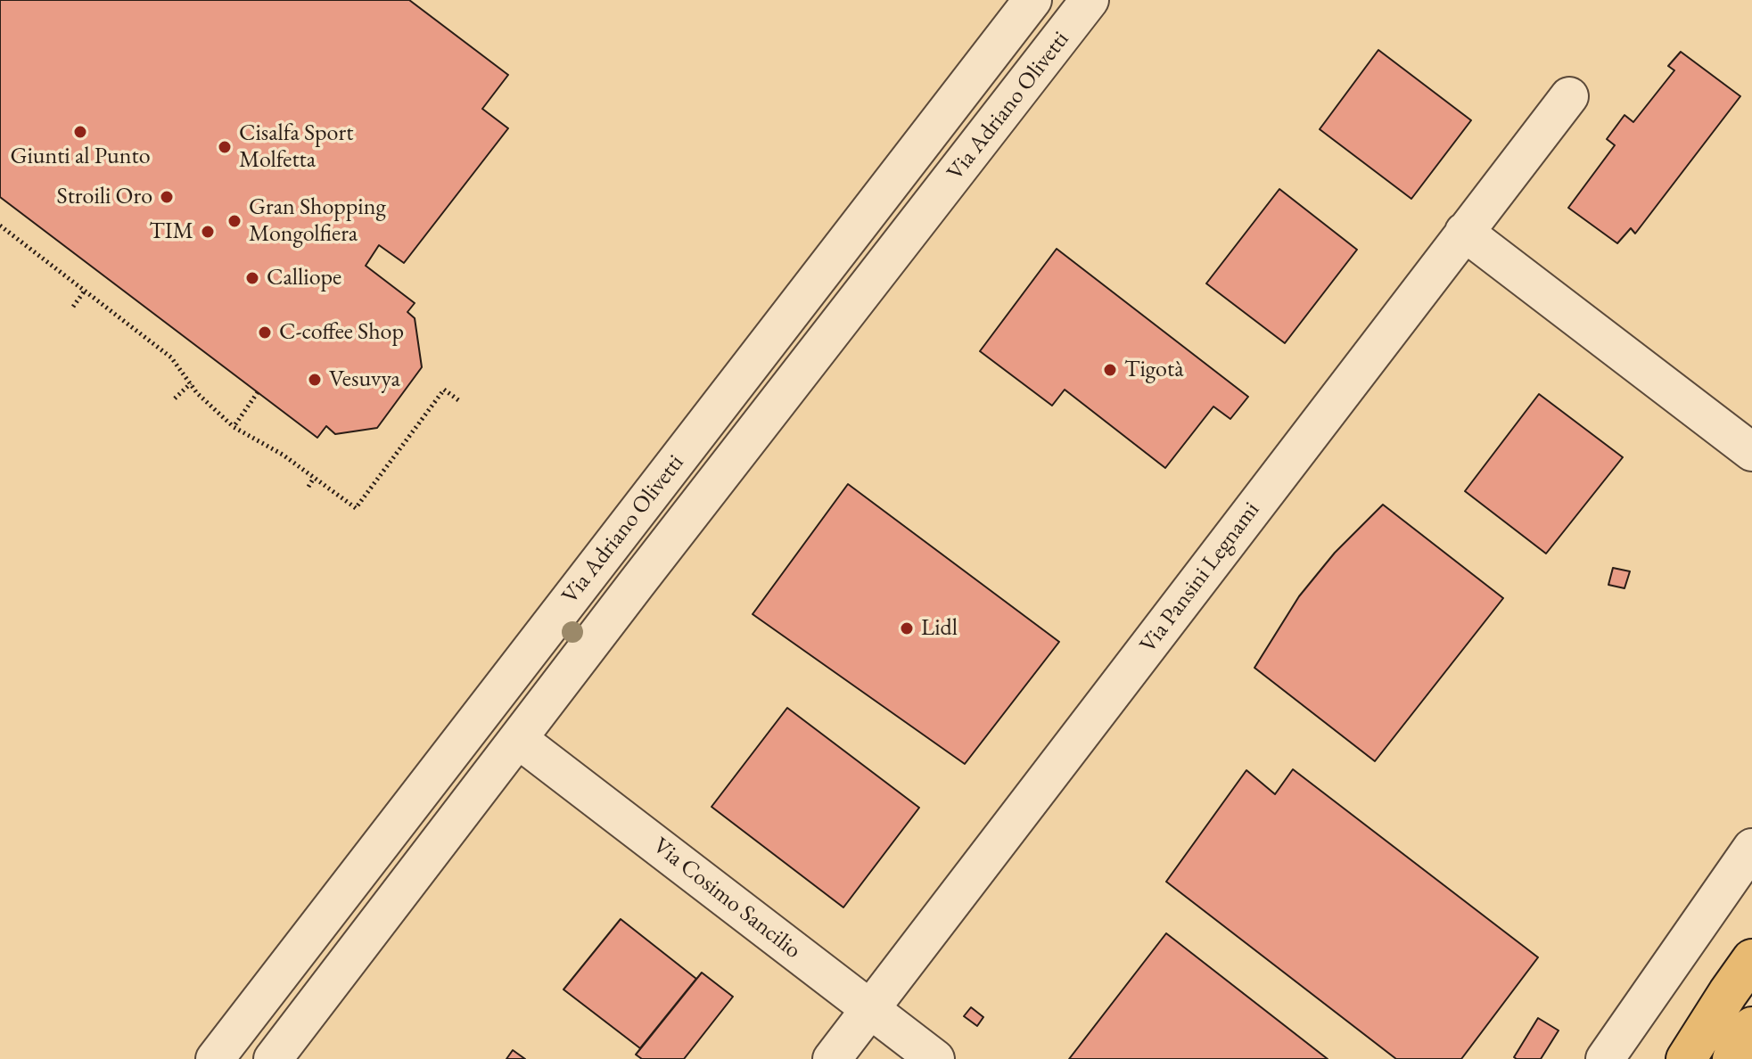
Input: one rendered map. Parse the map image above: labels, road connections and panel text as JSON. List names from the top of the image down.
{
  "streets": {
    "street": ["Via Adriano Olivetti", "Via Pansini Legnami", "Via Cosimo Sancilio"]
  },
  "crossings": [
    ["Via Adriano Olivetti", "Via Cosimo Sancilio"],
    ["Via Pansini Legnami", "Via Cosimo Sancilio"]
  ],
  "places": [
    "Giunti al Punto",
    "Cisalfa Sport Molfetta",
    "Stroili Oro",
    "Gran Shopping Mongolfiera",
    "TIM",
    "Calliope",
    "C-coffee Shop",
    "Tigotà",
    "Vesuvya",
    "Lidl"
  ]
}
